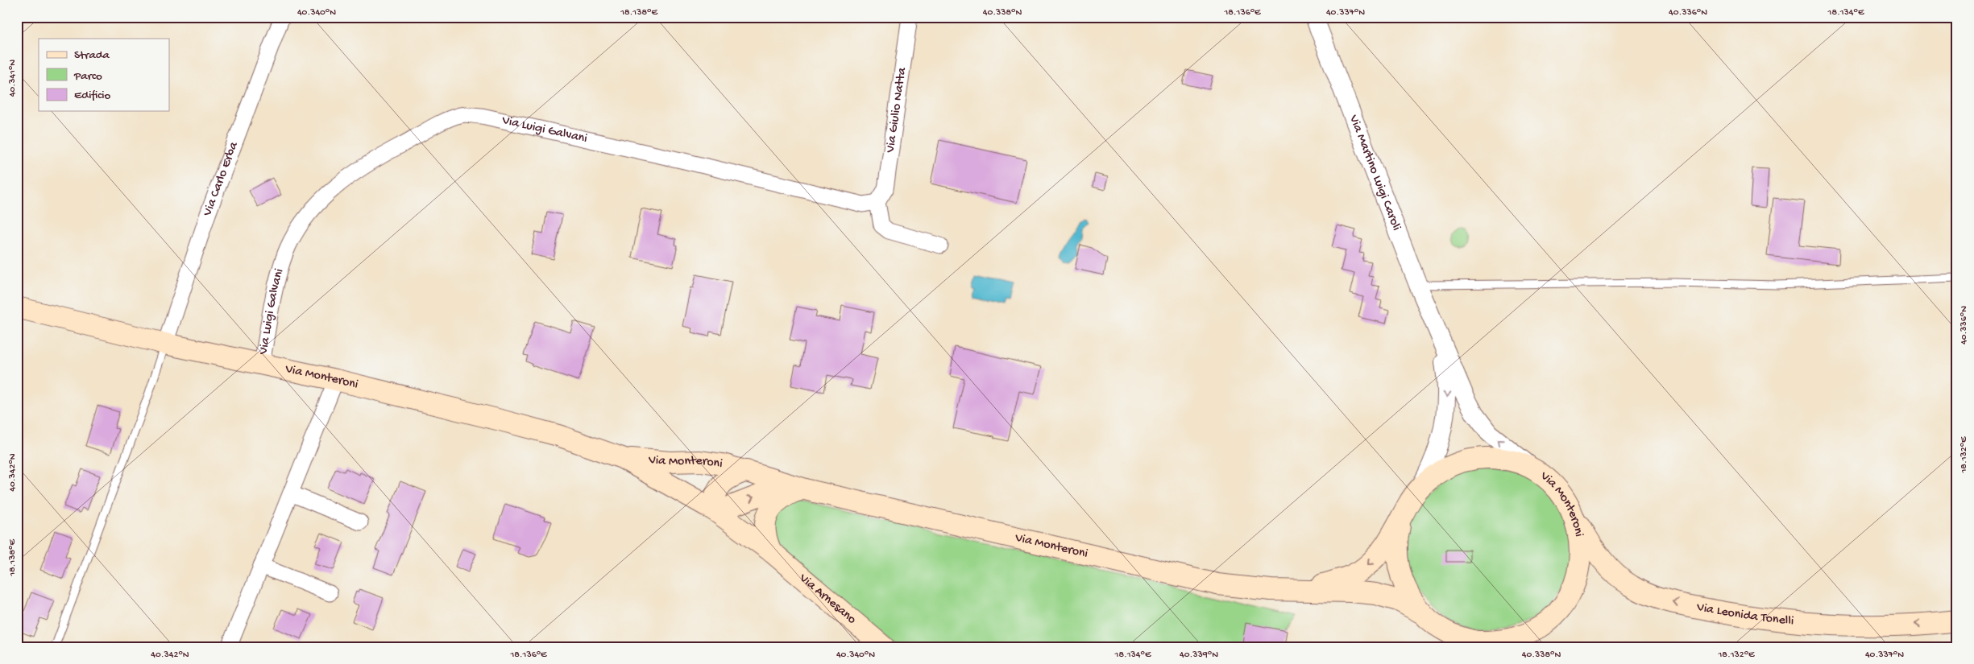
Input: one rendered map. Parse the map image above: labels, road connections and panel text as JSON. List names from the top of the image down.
{
  "streets": {
    "main road": ["Via Monteroni", "Via Arnesano", "Via Leonida Tonelli"],
    "street": [
      "Via Giulio Natta",
      "Via Luigi Galvani",
      "Via Martino Luigi Caroli",
      "Via Carlo Erba"
    ]
  },
  "crossings": [
    ["Via Giulio Natta", "Via Luigi Galvani"],
    ["Via Luigi Galvani", "Via Monteroni"],
    ["Via Martino Luigi Caroli", "Via Monteroni"],
    ["Via Carlo Erba", "Via Monteroni"],
    ["Via Monteroni", "Via Arnesano"],
    ["Via Monteroni", "Via Leonida Tonelli"]
  ],
  "one_way": ["Via Leonida Tonelli"],
  "legend": ["Strada", "Parco", "Edificio"],
  "coordinates": [
    "40.340°N",
    "18.138°E",
    "40.338°N",
    "18.136°E",
    "40.337°N",
    "40.336°N",
    "18.134°E",
    "40.341°N",
    "18.132°E",
    "40.342°N",
    "40.339°N"
  ]
}
